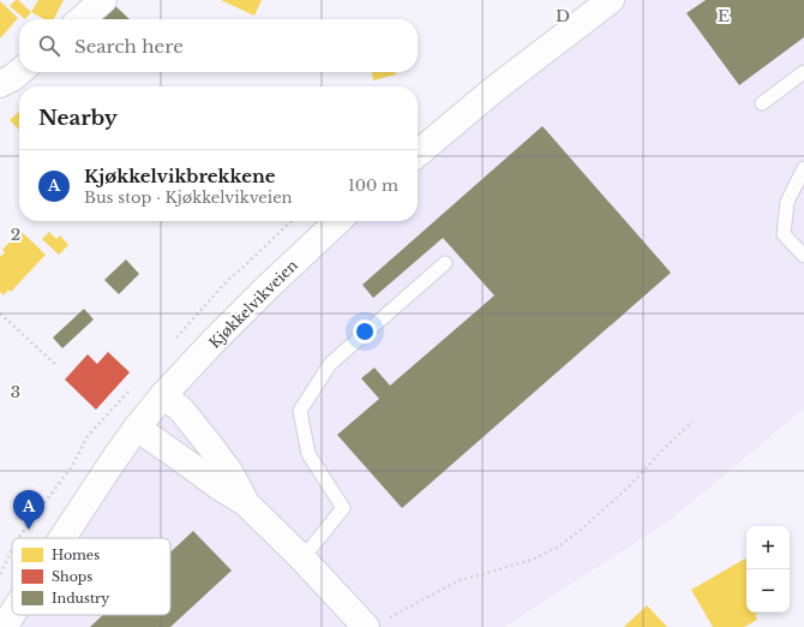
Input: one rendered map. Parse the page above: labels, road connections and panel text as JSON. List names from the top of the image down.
{
  "streets": {
    "main road": ["Kjøkkelvikveien"]
  },
  "legend": ["Homes", "Shops", "Industry"],
  "page": {
    "search": "Search here",
    "heading": "Nearby",
    "list": [
      {
        "mark": "A",
        "name": "Kjøkkelvikbrekkene",
        "note": "Bus stop · Kjøkkelvikveien",
        "value": "100 m"
      }
    ],
    "pins": "A",
    "map_buttons": ["+", "−"]
  },
  "grid": {
    "columns": ["D", "E"],
    "rows": ["2", "3"]
  }
}
